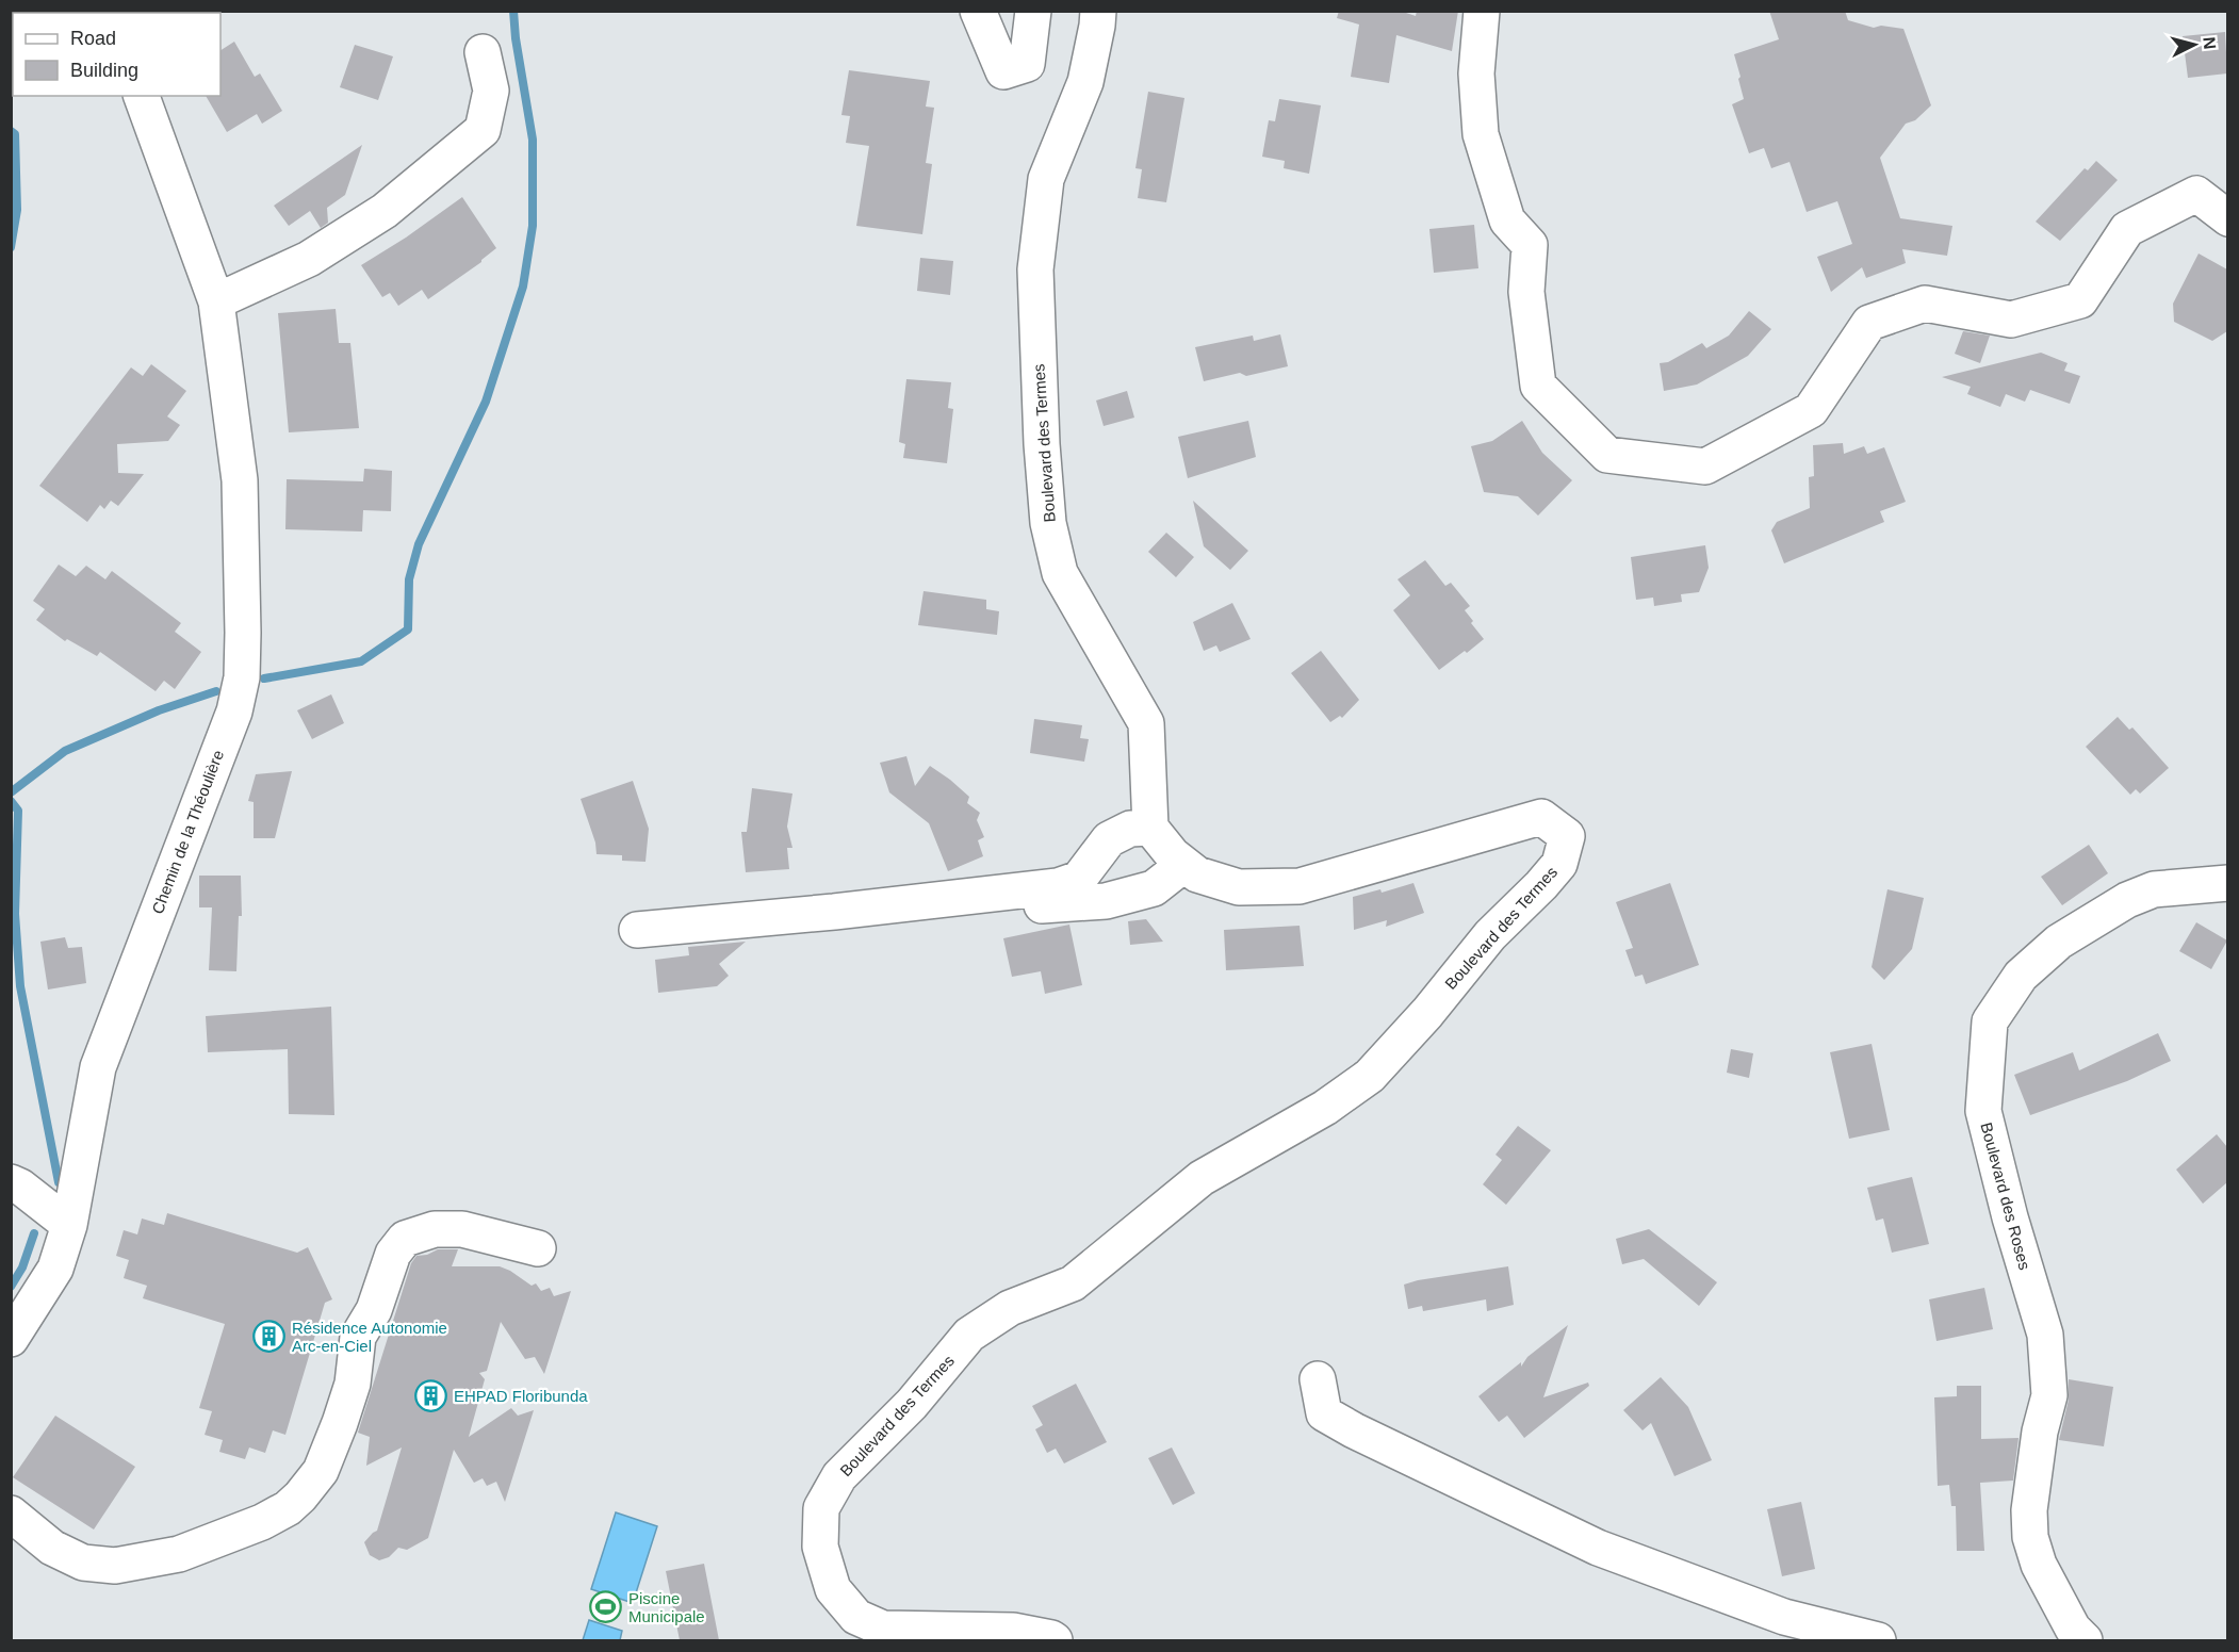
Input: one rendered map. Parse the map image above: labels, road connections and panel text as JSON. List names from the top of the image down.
{
  "streets": {
    "street": ["Boulevard des Termes", "Chemin de la Théoulière", "Boulevard des Roses"]
  },
  "places": {
    "building": ["Résidence Autonomie Arc-en-Ciel", "EHPAD Floribunda"],
    "sports": ["Piscine Municipale"]
  },
  "legend": ["Road", "Building"],
  "north": "right"
}
